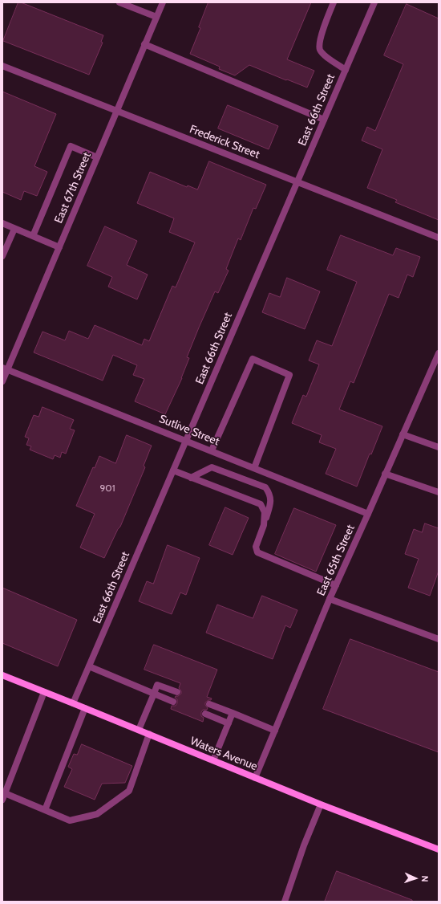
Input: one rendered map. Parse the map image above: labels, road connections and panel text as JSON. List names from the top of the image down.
{
  "streets": {
    "main road": ["Waters Avenue"],
    "street": [
      "East 66th Street",
      "Frederick Street",
      "East 67th Street",
      "Sutlive Street",
      "East 65th Street"
    ]
  },
  "crossings": [
    ["East 66th Street", "Frederick Street"],
    ["East 66th Street", "Sutlive Street"],
    ["East 66th Street", "Waters Avenue"],
    ["Frederick Street", "East 67th Street"],
    ["East 67th Street", "Sutlive Street"],
    ["Sutlive Street", "East 65th Street"],
    ["East 65th Street", "Waters Avenue"]
  ],
  "house_numbers": ["901"],
  "north": "right"
}
